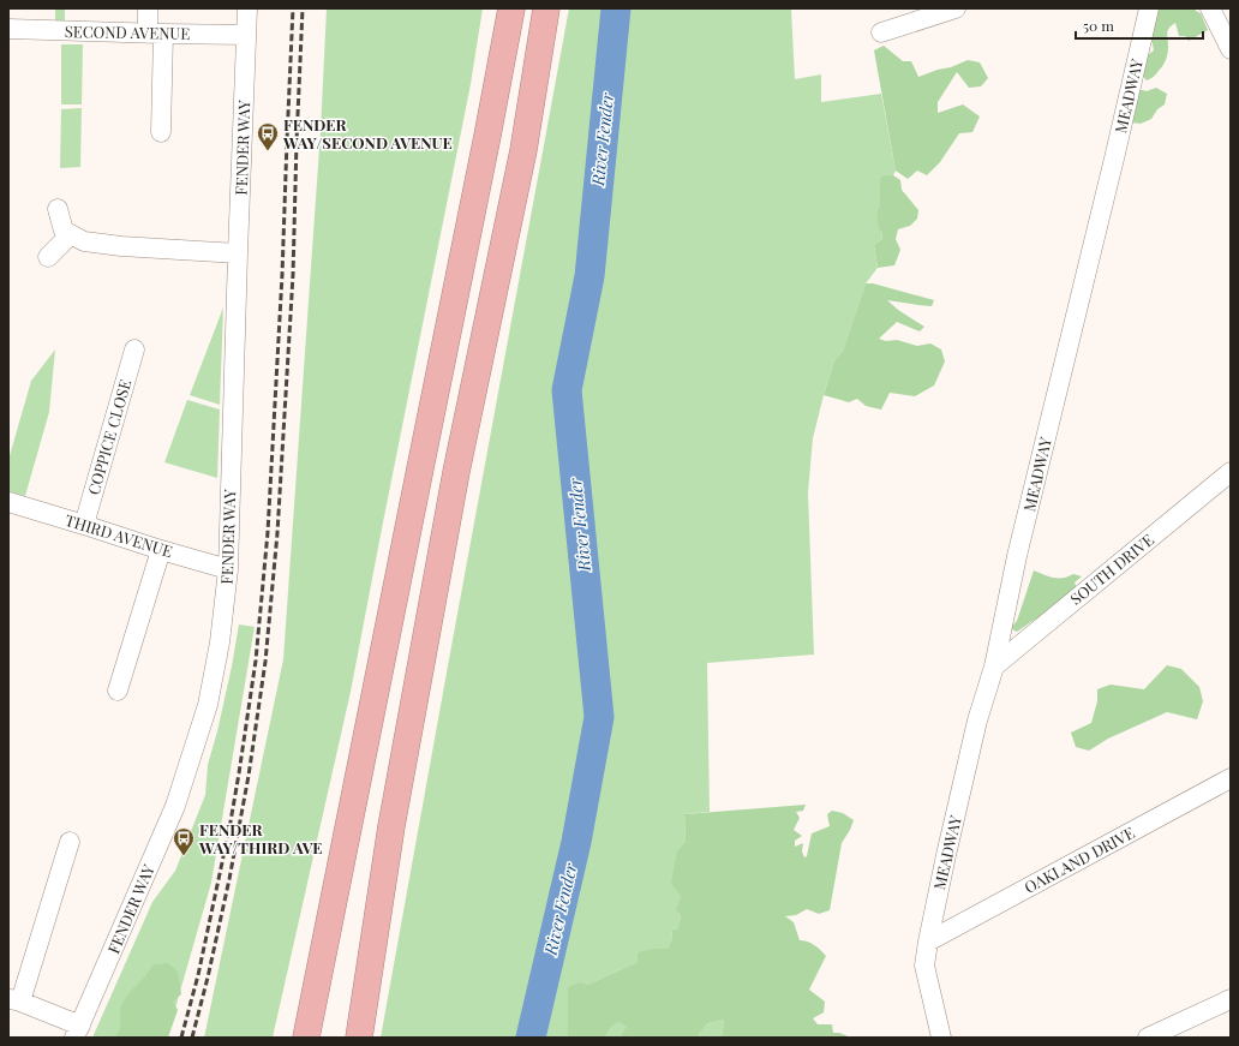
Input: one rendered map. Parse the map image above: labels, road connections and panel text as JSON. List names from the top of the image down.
{
  "streets": {
    "street": [
      "SECOND AVENUE",
      "MEADWAY",
      "FENDER WAY",
      "COPPICE CLOSE",
      "THIRD AVENUE",
      "SOUTH DRIVE",
      "OAKLAND DRIVE"
    ]
  },
  "crossings": [
    ["SECOND AVENUE", "FENDER WAY"],
    ["MEADWAY", "SOUTH DRIVE"],
    ["MEADWAY", "OAKLAND DRIVE"],
    ["FENDER WAY", "THIRD AVENUE"],
    ["COPPICE CLOSE", "THIRD AVENUE"]
  ],
  "water": ["River Fender"],
  "places": {
    "bus stop": ["FENDER WAY/SECOND AVENUE", "FENDER WAY/THIRD AVE"]
  },
  "scale_bar": "50 m"
}
